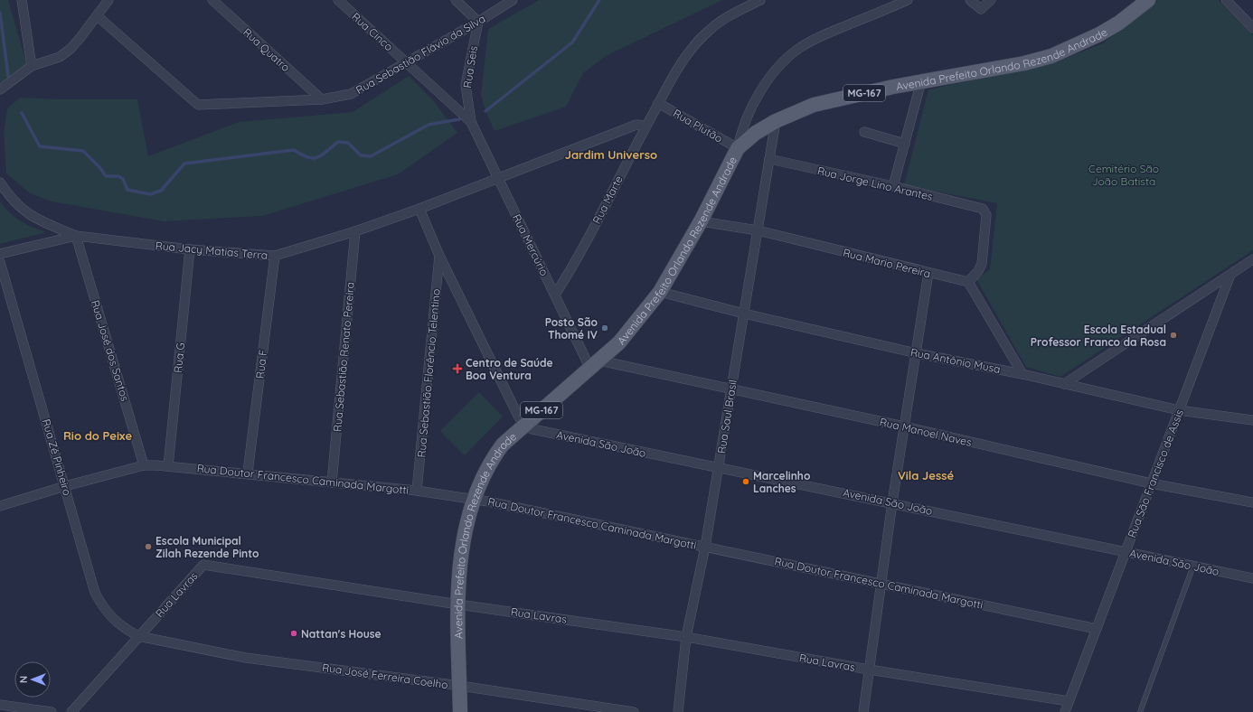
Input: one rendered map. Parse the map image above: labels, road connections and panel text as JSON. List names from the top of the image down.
{
  "streets": {
    "main road": ["Avenida Prefeito Orlando Rezende Andrade", "MG-167"],
    "street": [
      "Rua Cinco",
      "Rua Quatro",
      "Rua Sebastião Flávio da Silva",
      "Rua Seis",
      "Rua Plutão",
      "Rua Jorge Lino Arantes",
      "Rua Marte",
      "Rua Mercúrio",
      "Rua Jacy Matias Terra",
      "Rua Mario Pereira",
      "Rua José dos Santos",
      "Rua Sebastião Renato Pereira",
      "Rua G",
      "Rua Antônio Musa",
      "Rua F",
      "Rua Sebastião Florêncio Telentino",
      "Rua Saul Brasil",
      "Rua Manoel Naves",
      "Avenida São João",
      "Rua Zé Pinheiro",
      "Rua São Francisco de Assis",
      "Rua Doutor Francesco Caminada Margotti",
      "Rua Lavras",
      "Rua José Ferreira Coelho"
    ]
  },
  "crossings": [
    ["Rua Cinco", "Rua Sebastião Flávio da Silva"],
    ["Rua Cinco", "Rua Seis"],
    ["Rua Cinco", "Rua Mercúrio"],
    ["Rua Quatro", "Rua Sebastião Flávio da Silva"],
    ["Rua Sebastião Flávio da Silva", "Rua Seis"],
    ["Avenida Prefeito Orlando Rezende Andrade", "Rua Plutão"],
    ["Avenida Prefeito Orlando Rezende Andrade", "Rua Mercúrio"],
    ["Avenida Prefeito Orlando Rezende Andrade", "Rua Mario Pereira"],
    ["Avenida Prefeito Orlando Rezende Andrade", "Rua Antônio Musa"],
    ["Avenida Prefeito Orlando Rezende Andrade", "Rua Saul Brasil"],
    ["Avenida Prefeito Orlando Rezende Andrade", "Rua Manoel Naves"],
    ["Avenida Prefeito Orlando Rezende Andrade", "Avenida São João"],
    ["Avenida Prefeito Orlando Rezende Andrade", "Rua Doutor Francesco Caminada Margotti"],
    ["Avenida Prefeito Orlando Rezende Andrade", "Rua Lavras"],
    ["Avenida Prefeito Orlando Rezende Andrade", "Rua José Ferreira Coelho"],
    ["Rua Seis", "Rua Mercúrio"],
    ["Rua Plutão", "Rua Marte"],
    ["Rua Jorge Lino Arantes", "Rua Mario Pereira"],
    ["Rua Jorge Lino Arantes", "Rua Saul Brasil"],
    ["Rua Marte", "Rua Mercúrio"],
    ["Rua Marte", "Rua Jacy Matias Terra"],
    ["Rua Mercúrio", "Rua Jacy Matias Terra"],
    ["Rua Mercúrio", "Rua Manoel Naves"],
    ["Rua Jacy Matias Terra", "Rua José dos Santos"],
    ["Rua Jacy Matias Terra", "Rua Sebastião Renato Pereira"],
    ["Rua Jacy Matias Terra", "Rua G"],
    ["Rua Jacy Matias Terra", "Rua F"],
    ["Rua Mario Pereira", "Rua Saul Brasil"],
    ["Rua José dos Santos", "Rua Doutor Francesco Caminada Margotti"],
    ["Rua Sebastião Renato Pereira", "Rua Doutor Francesco Caminada Margotti"],
    ["Rua G", "Rua Doutor Francesco Caminada Margotti"],
    ["Rua Antônio Musa", "Rua Saul Brasil"],
    ["Rua Antônio Musa", "Rua São Francisco de Assis"],
    ["Rua F", "Rua Doutor Francesco Caminada Margotti"],
    ["Rua Sebastião Florêncio Telentino", "Rua Doutor Francesco Caminada Margotti"],
    ["Rua Saul Brasil", "Rua Manoel Naves"],
    ["Rua Saul Brasil", "Avenida São João"],
    ["Rua Saul Brasil", "Rua Doutor Francesco Caminada Margotti"],
    ["Rua Saul Brasil", "Rua Lavras"],
    ["Rua Manoel Naves", "Rua São Francisco de Assis"],
    ["Avenida São João", "Rua São Francisco de Assis"],
    ["Rua Zé Pinheiro", "Rua Doutor Francesco Caminada Margotti"],
    ["Rua Zé Pinheiro", "Rua Lavras"],
    ["Rua Zé Pinheiro", "Rua José Ferreira Coelho"],
    ["Rua São Francisco de Assis", "Rua Doutor Francesco Caminada Margotti"],
    ["Rua São Francisco de Assis", "Rua Lavras"],
    ["Rua Lavras", "Rua José Ferreira Coelho"]
  ],
  "districts": ["Jardim Universo", "Rio do Peixe", "Vila Jessé"],
  "parks": ["Cemitério São João Batista"],
  "places": {
    "other": [
      "Posto São Thomé IV",
      "Escola Estadual Professor Franco da Rosa",
      "Marcelinho Lanches",
      "Escola Municipal Zilah Rezende Pinto",
      "Nattan's House"
    ],
    "health": ["Centro de Saúde Boa Ventura"]
  },
  "north": "left"
}
